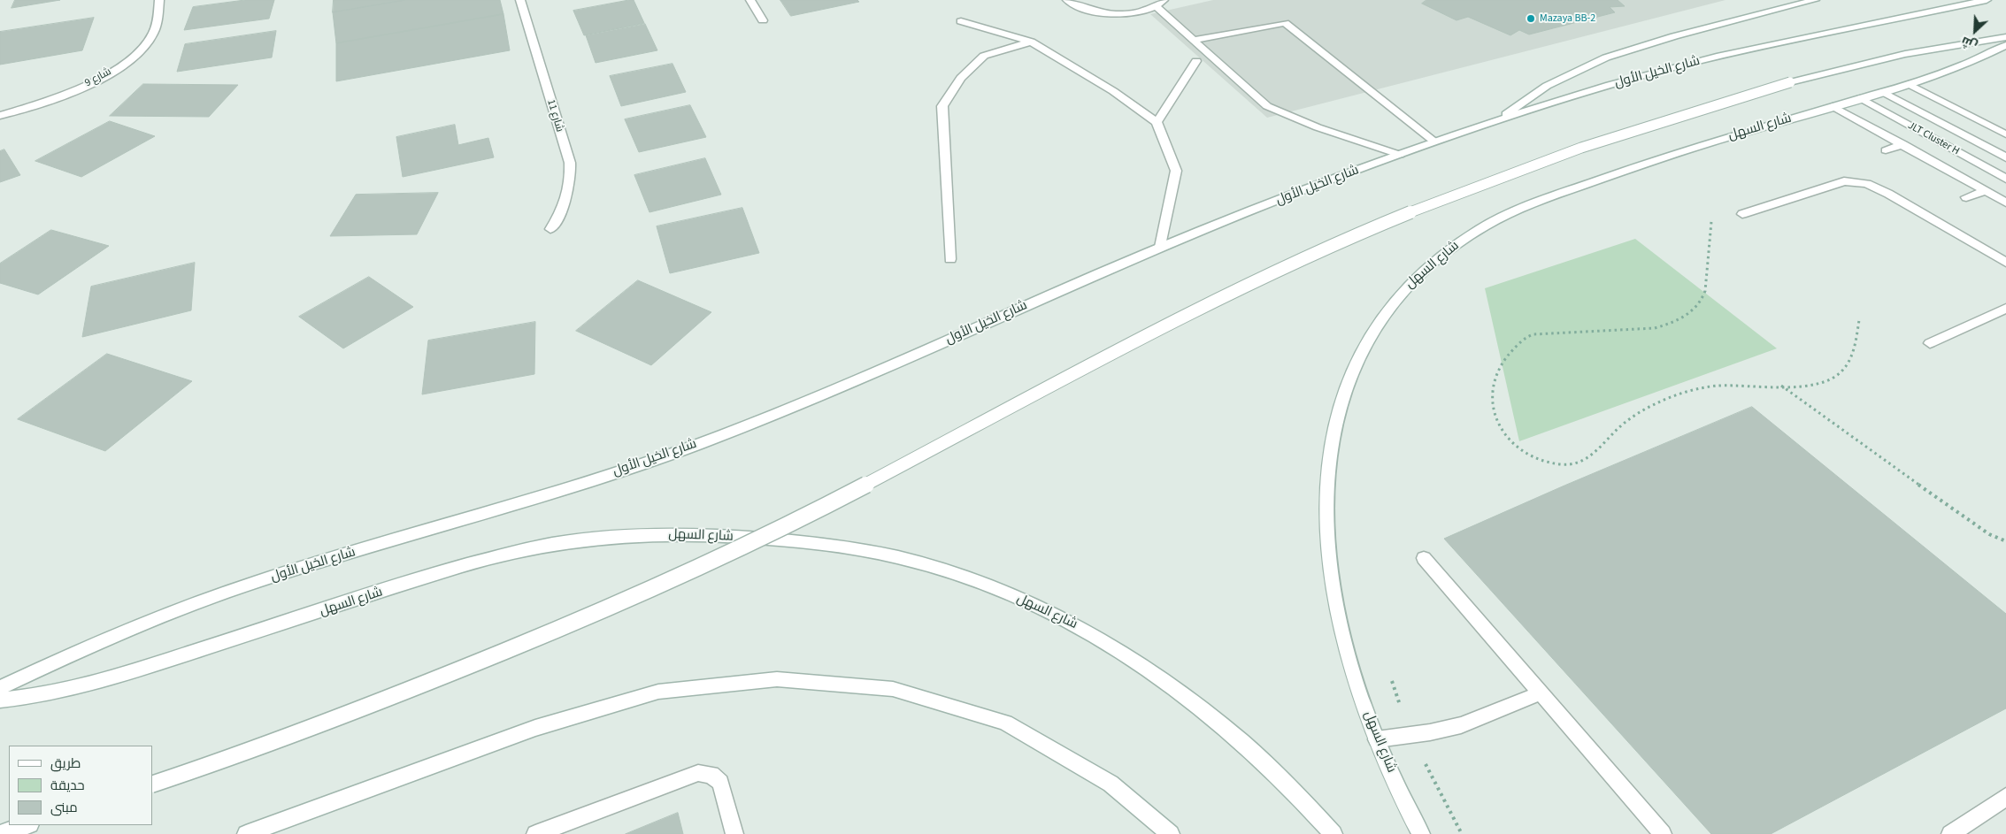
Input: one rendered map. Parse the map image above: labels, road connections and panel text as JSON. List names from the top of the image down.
{
  "streets": {
    "main road": [
      "شارع الخيل الأول",
      "شارع 9",
      "شارع 11",
      "شارع السهل",
      "JLT Cluster H"
    ]
  },
  "crossings": [
    ["شارع السهل", "JLT Cluster H"]
  ],
  "places": ["Mazaya BB-2"],
  "legend": ["طريق", "حديقة", "مبنى"],
  "north": "bottom left"
}
